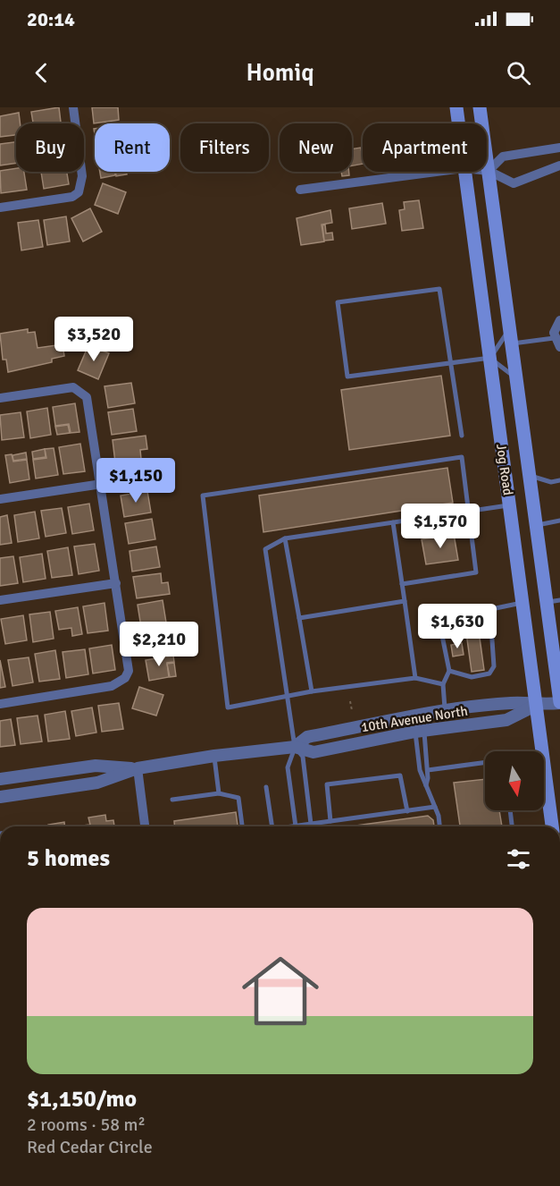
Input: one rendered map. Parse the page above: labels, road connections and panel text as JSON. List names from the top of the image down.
{
  "streets": {
    "main road": ["Jog Road"],
    "street": ["10th Avenue North"]
  },
  "crossings": [
    ["Jog Road", "10th Avenue North"]
  ],
  "north": "bottom",
  "page": {
    "status": "20:14",
    "header": "Homiq",
    "chip": [
      "Buy",
      "Rent",
      "Filters",
      "New",
      "Apartment"
    ],
    "price": [
      "$3,520",
      "$1,150",
      "$1,570",
      "$1,630",
      "$2,210"
    ],
    "heading": "5 homes",
    "list": [
      {
        "name": "$1,150/mo",
        "note": "2 rooms · 58 m² · Red Cedar Circle"
      }
    ]
  }
}
